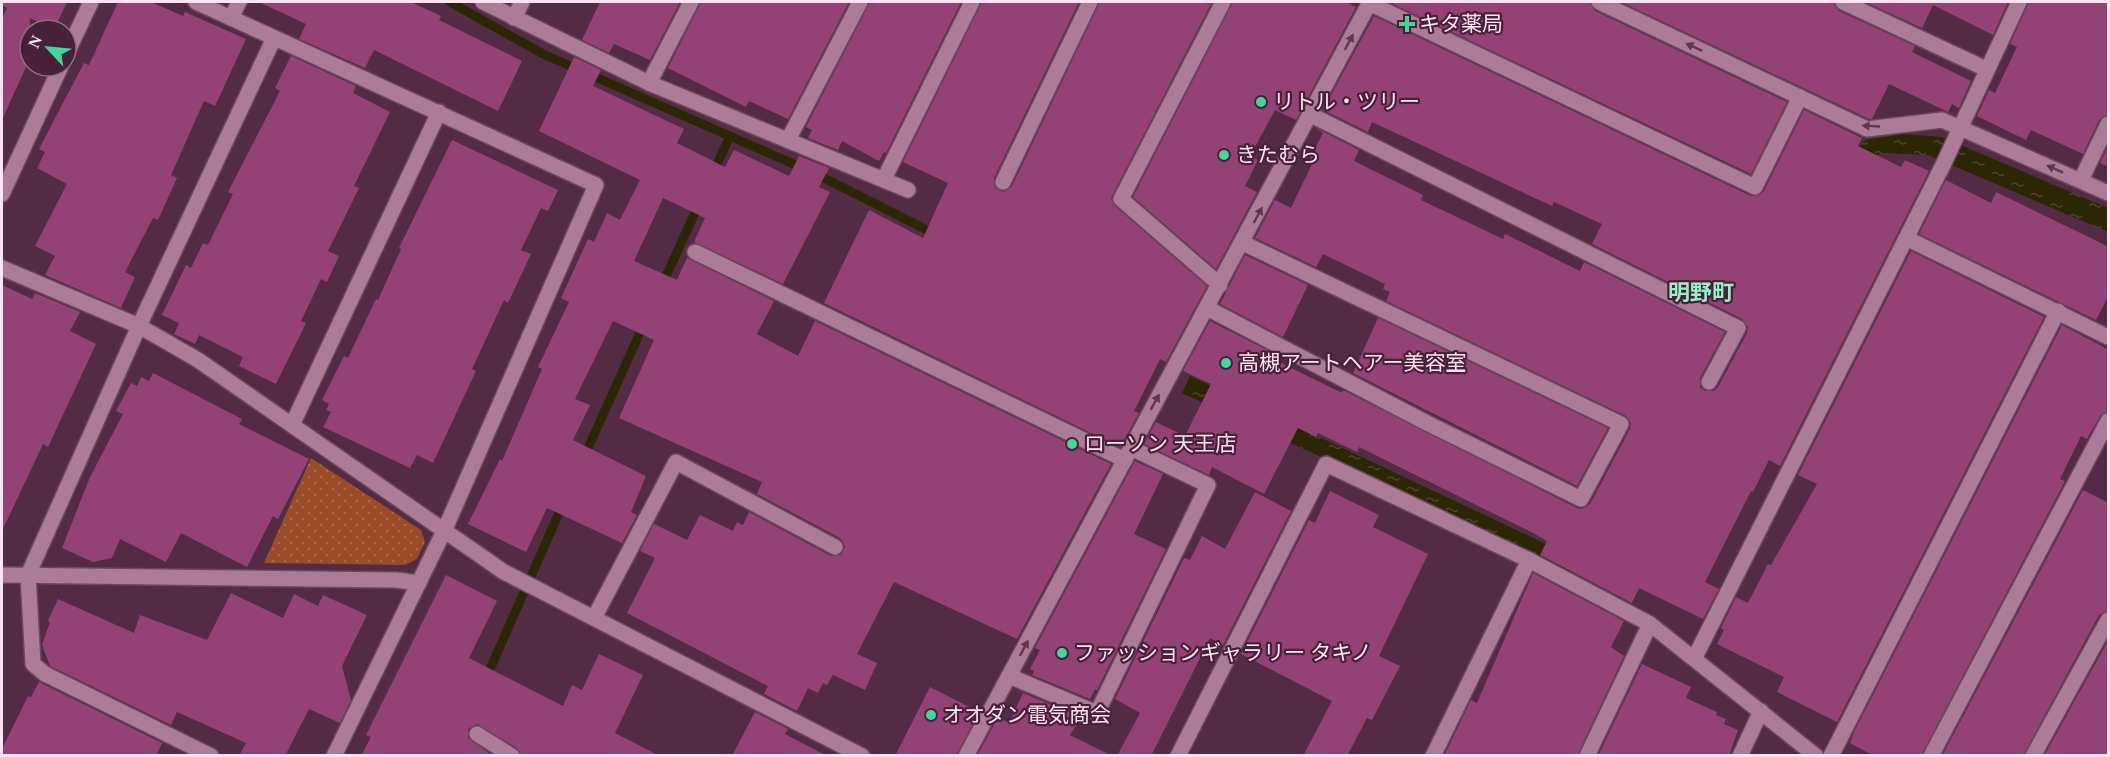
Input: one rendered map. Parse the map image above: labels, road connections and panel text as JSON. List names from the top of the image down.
{
  "districts": ["明野町"],
  "places": {
    "health": ["キタ薬局"],
    "other": [
      "リトル・ツリー",
      "きたむら",
      "高槻アートヘアー美容室",
      "ローソン 天王店",
      "ファッションギャラリー タキノ",
      "オオダン電気商会"
    ]
  },
  "north": "top left"
}
